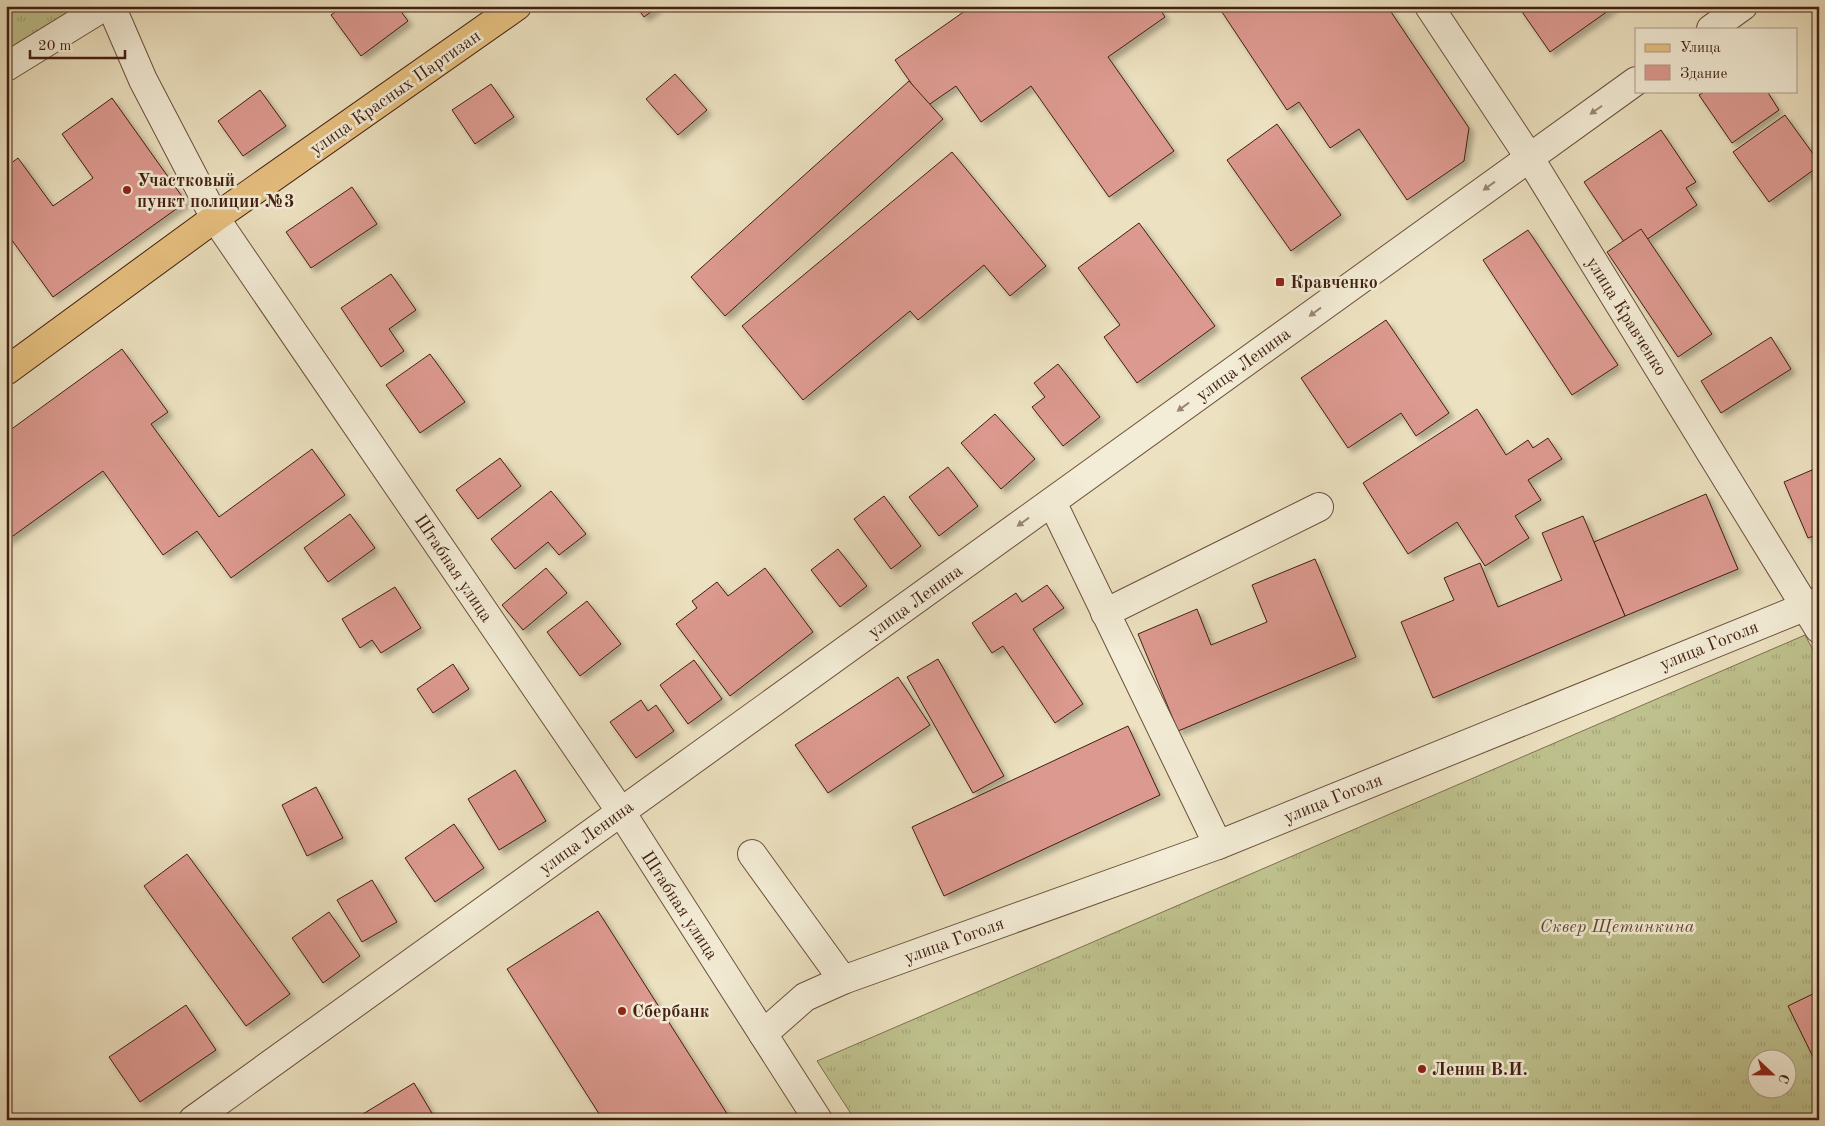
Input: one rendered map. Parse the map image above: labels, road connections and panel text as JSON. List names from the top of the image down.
{
  "streets": {
    "main road": ["улица Красных Партизан"],
    "street": [
      "улица Кравченко",
      "улица Ленина",
      "Штабная улица",
      "улица Гоголя"
    ]
  },
  "crossings": [
    ["улица Красных Партизан", "Штабная улица"],
    ["улица Кравченко", "улица Ленина"],
    ["улица Кравченко", "улица Гоголя"],
    ["улица Ленина", "Штабная улица"],
    ["Штабная улица", "улица Гоголя"]
  ],
  "one_way": ["улица Ленина"],
  "parks": ["Сквер Щетинкина"],
  "places": {
    "other": ["Участковый пункт полиции №3", "Сбербанк", "Ленин В.И."],
    "transit": ["Кравченко"]
  },
  "legend": ["Улица", "Здание"],
  "scale_bar": "20 m",
  "north": "right"
}
